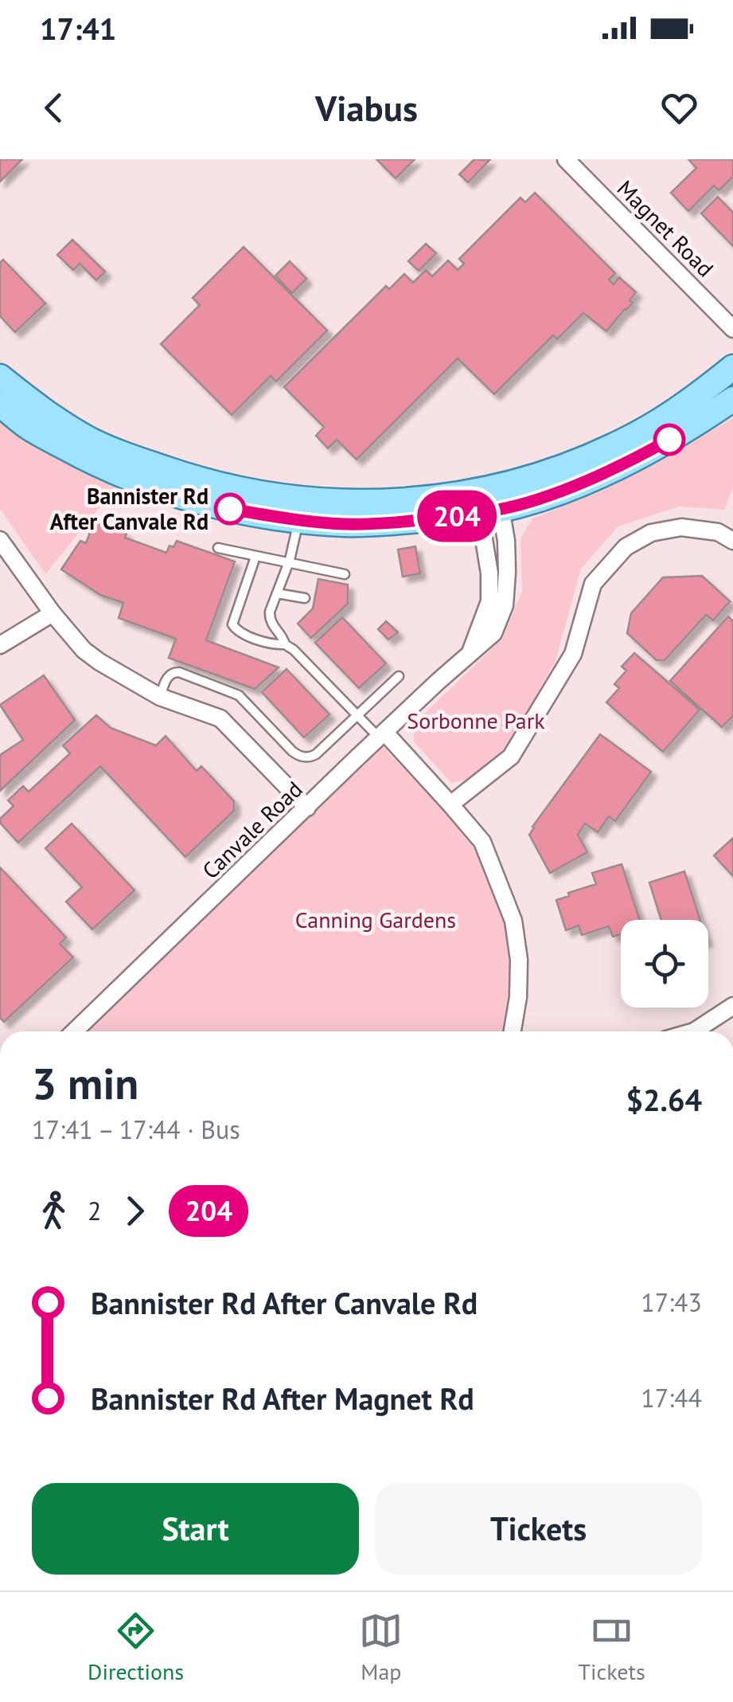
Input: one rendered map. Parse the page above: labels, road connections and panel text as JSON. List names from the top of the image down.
{
  "streets": {
    "street": ["Magnet Road", "Canvale Road"]
  },
  "parks": ["Sorbonne Park", "Canning Gardens"],
  "places": ["Bannister Rd After Canvale Rd"],
  "lines": ["bus line 204"],
  "page": {
    "status": "17:41",
    "header": "Viabus",
    "on_map": "204",
    "heading": ["3 min", "17:41 – 17:44 · Bus", "$2.64"],
    "legs": ["2", "204"],
    "list": [
      {
        "name": "Bannister Rd After Canvale Rd",
        "value": "17:43"
      },
      {
        "name": "Bannister Rd After Magnet Rd",
        "value": "17:44"
      }
    ],
    "buttons": ["Start", "Tickets"],
    "tabs": ["Directions", "Map", "Tickets"]
  }
}
